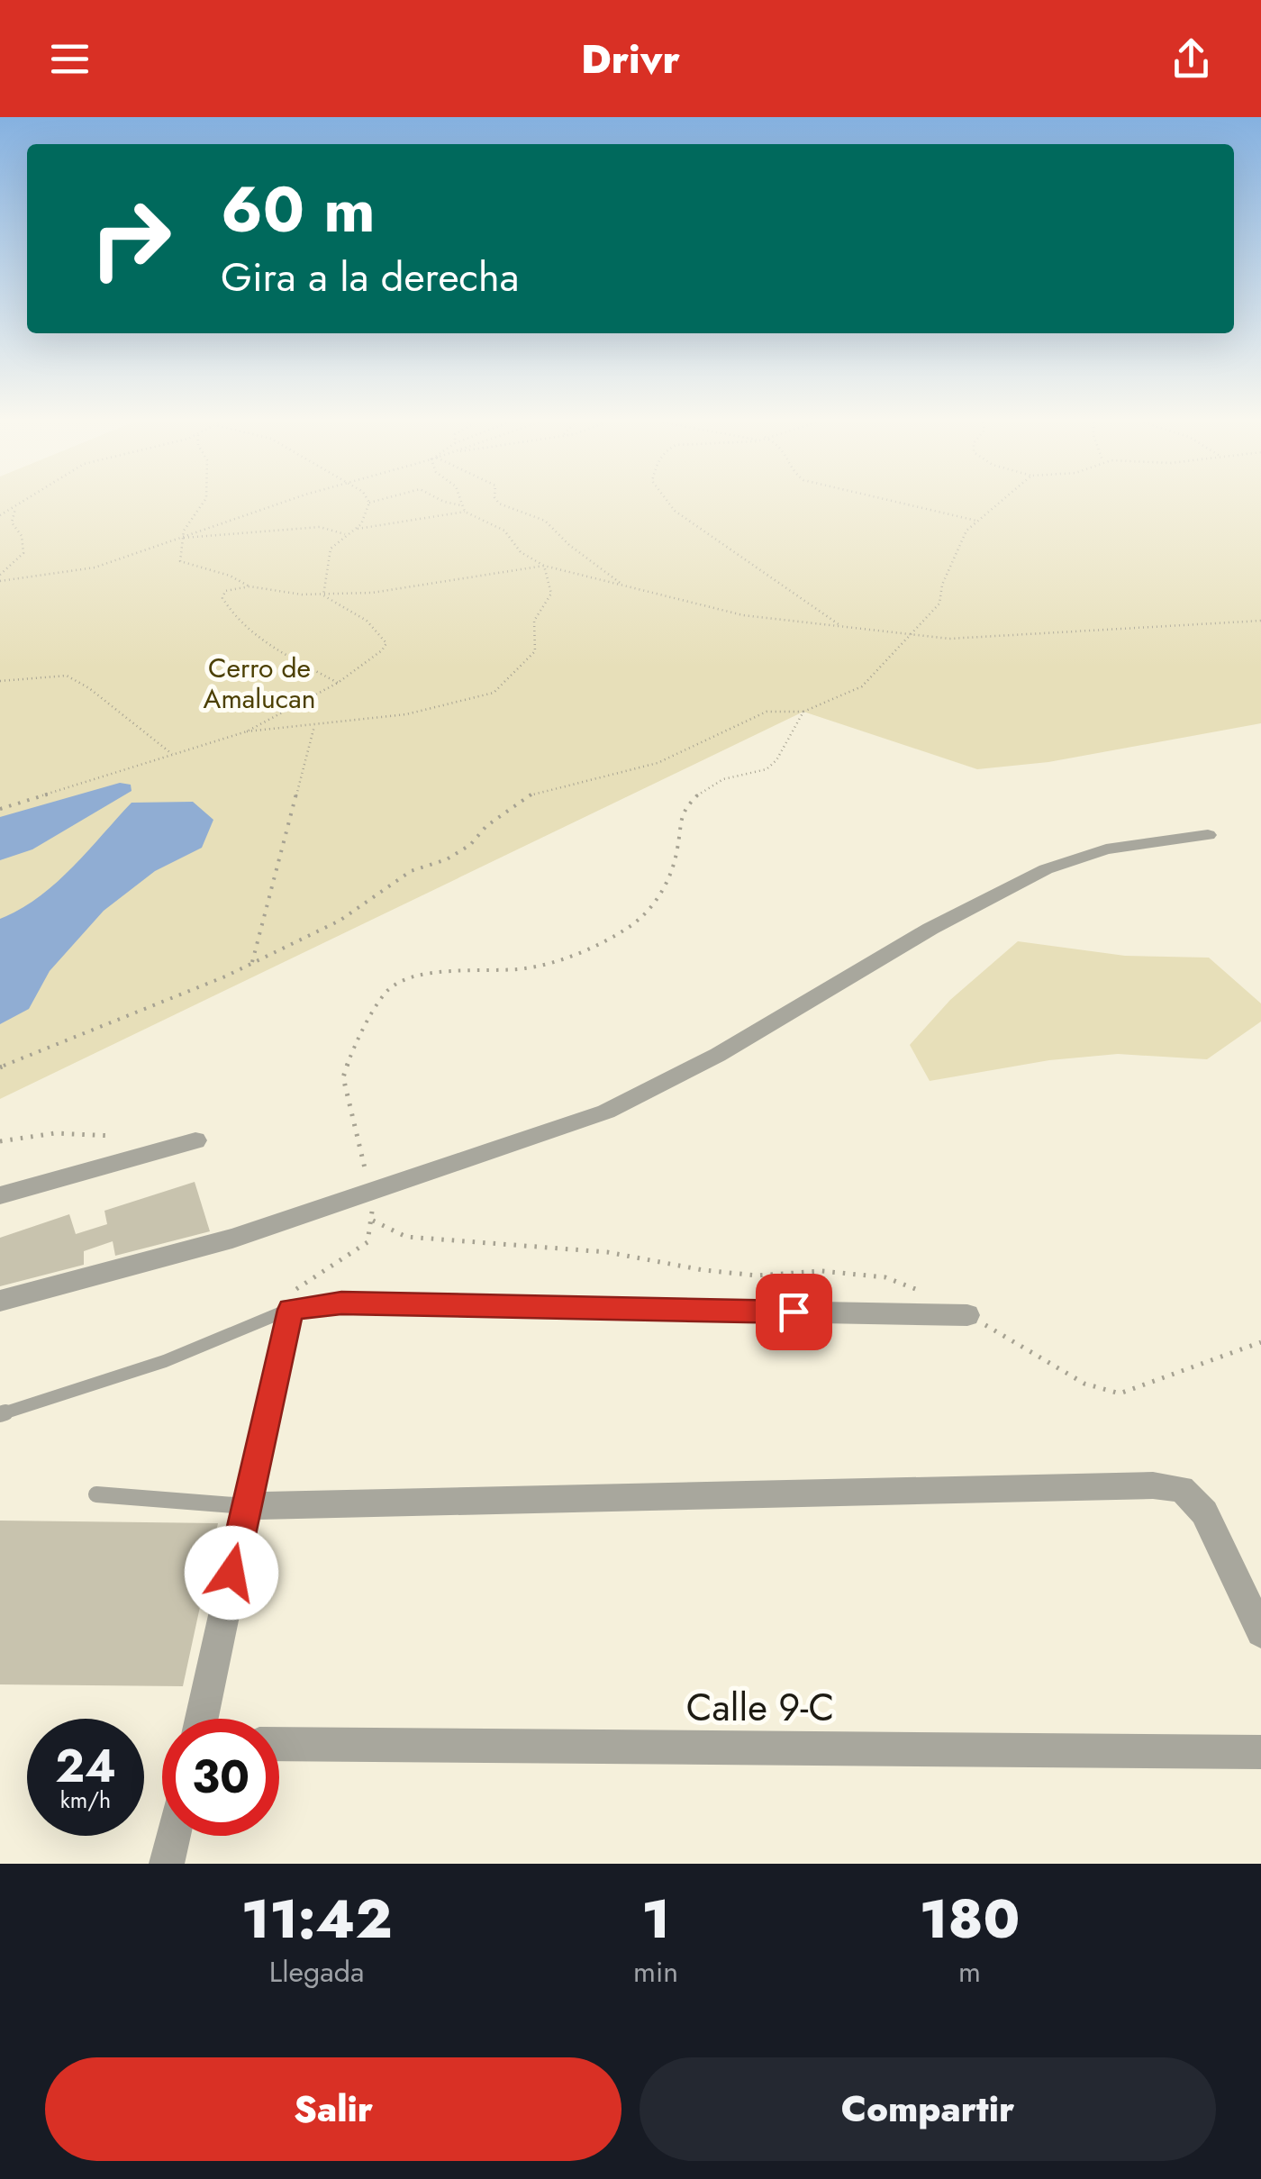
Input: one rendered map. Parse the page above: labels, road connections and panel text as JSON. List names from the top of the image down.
{
  "streets": {
    "street": ["Calle 9-C"]
  },
  "parks": ["Cerro de Amalucan"],
  "page": {
    "header": "Drivr",
    "turn": ["60 m", "Gira a la derecha"],
    "speed": "24 km/h",
    "limit": "30",
    "eta": [
      "11:42",
      "Llegada",
      "1",
      "min",
      "180",
      "m"
    ],
    "buttons": ["Salir", "Compartir"]
  }
}
